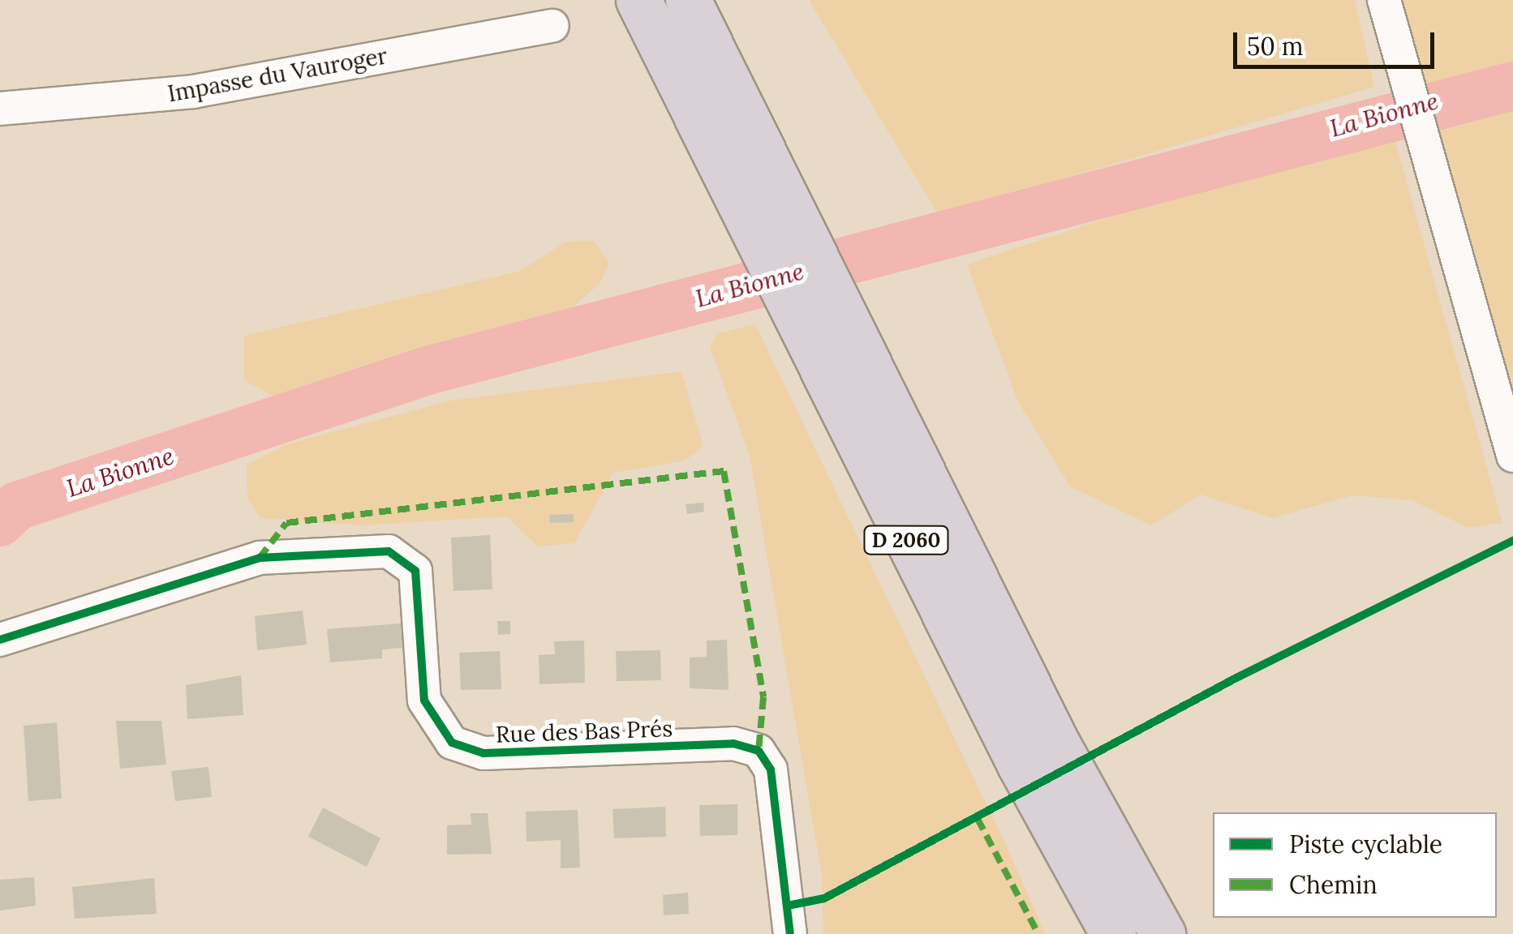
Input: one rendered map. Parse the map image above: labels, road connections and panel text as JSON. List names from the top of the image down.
{
  "streets": {
    "highway": ["D 2060"],
    "street": ["Impasse du Vauroger", "Rue des Bas Prés"]
  },
  "water": ["La Bionne"],
  "legend": ["Piste cyclable", "Chemin"],
  "scale_bar": "50 m"
}
